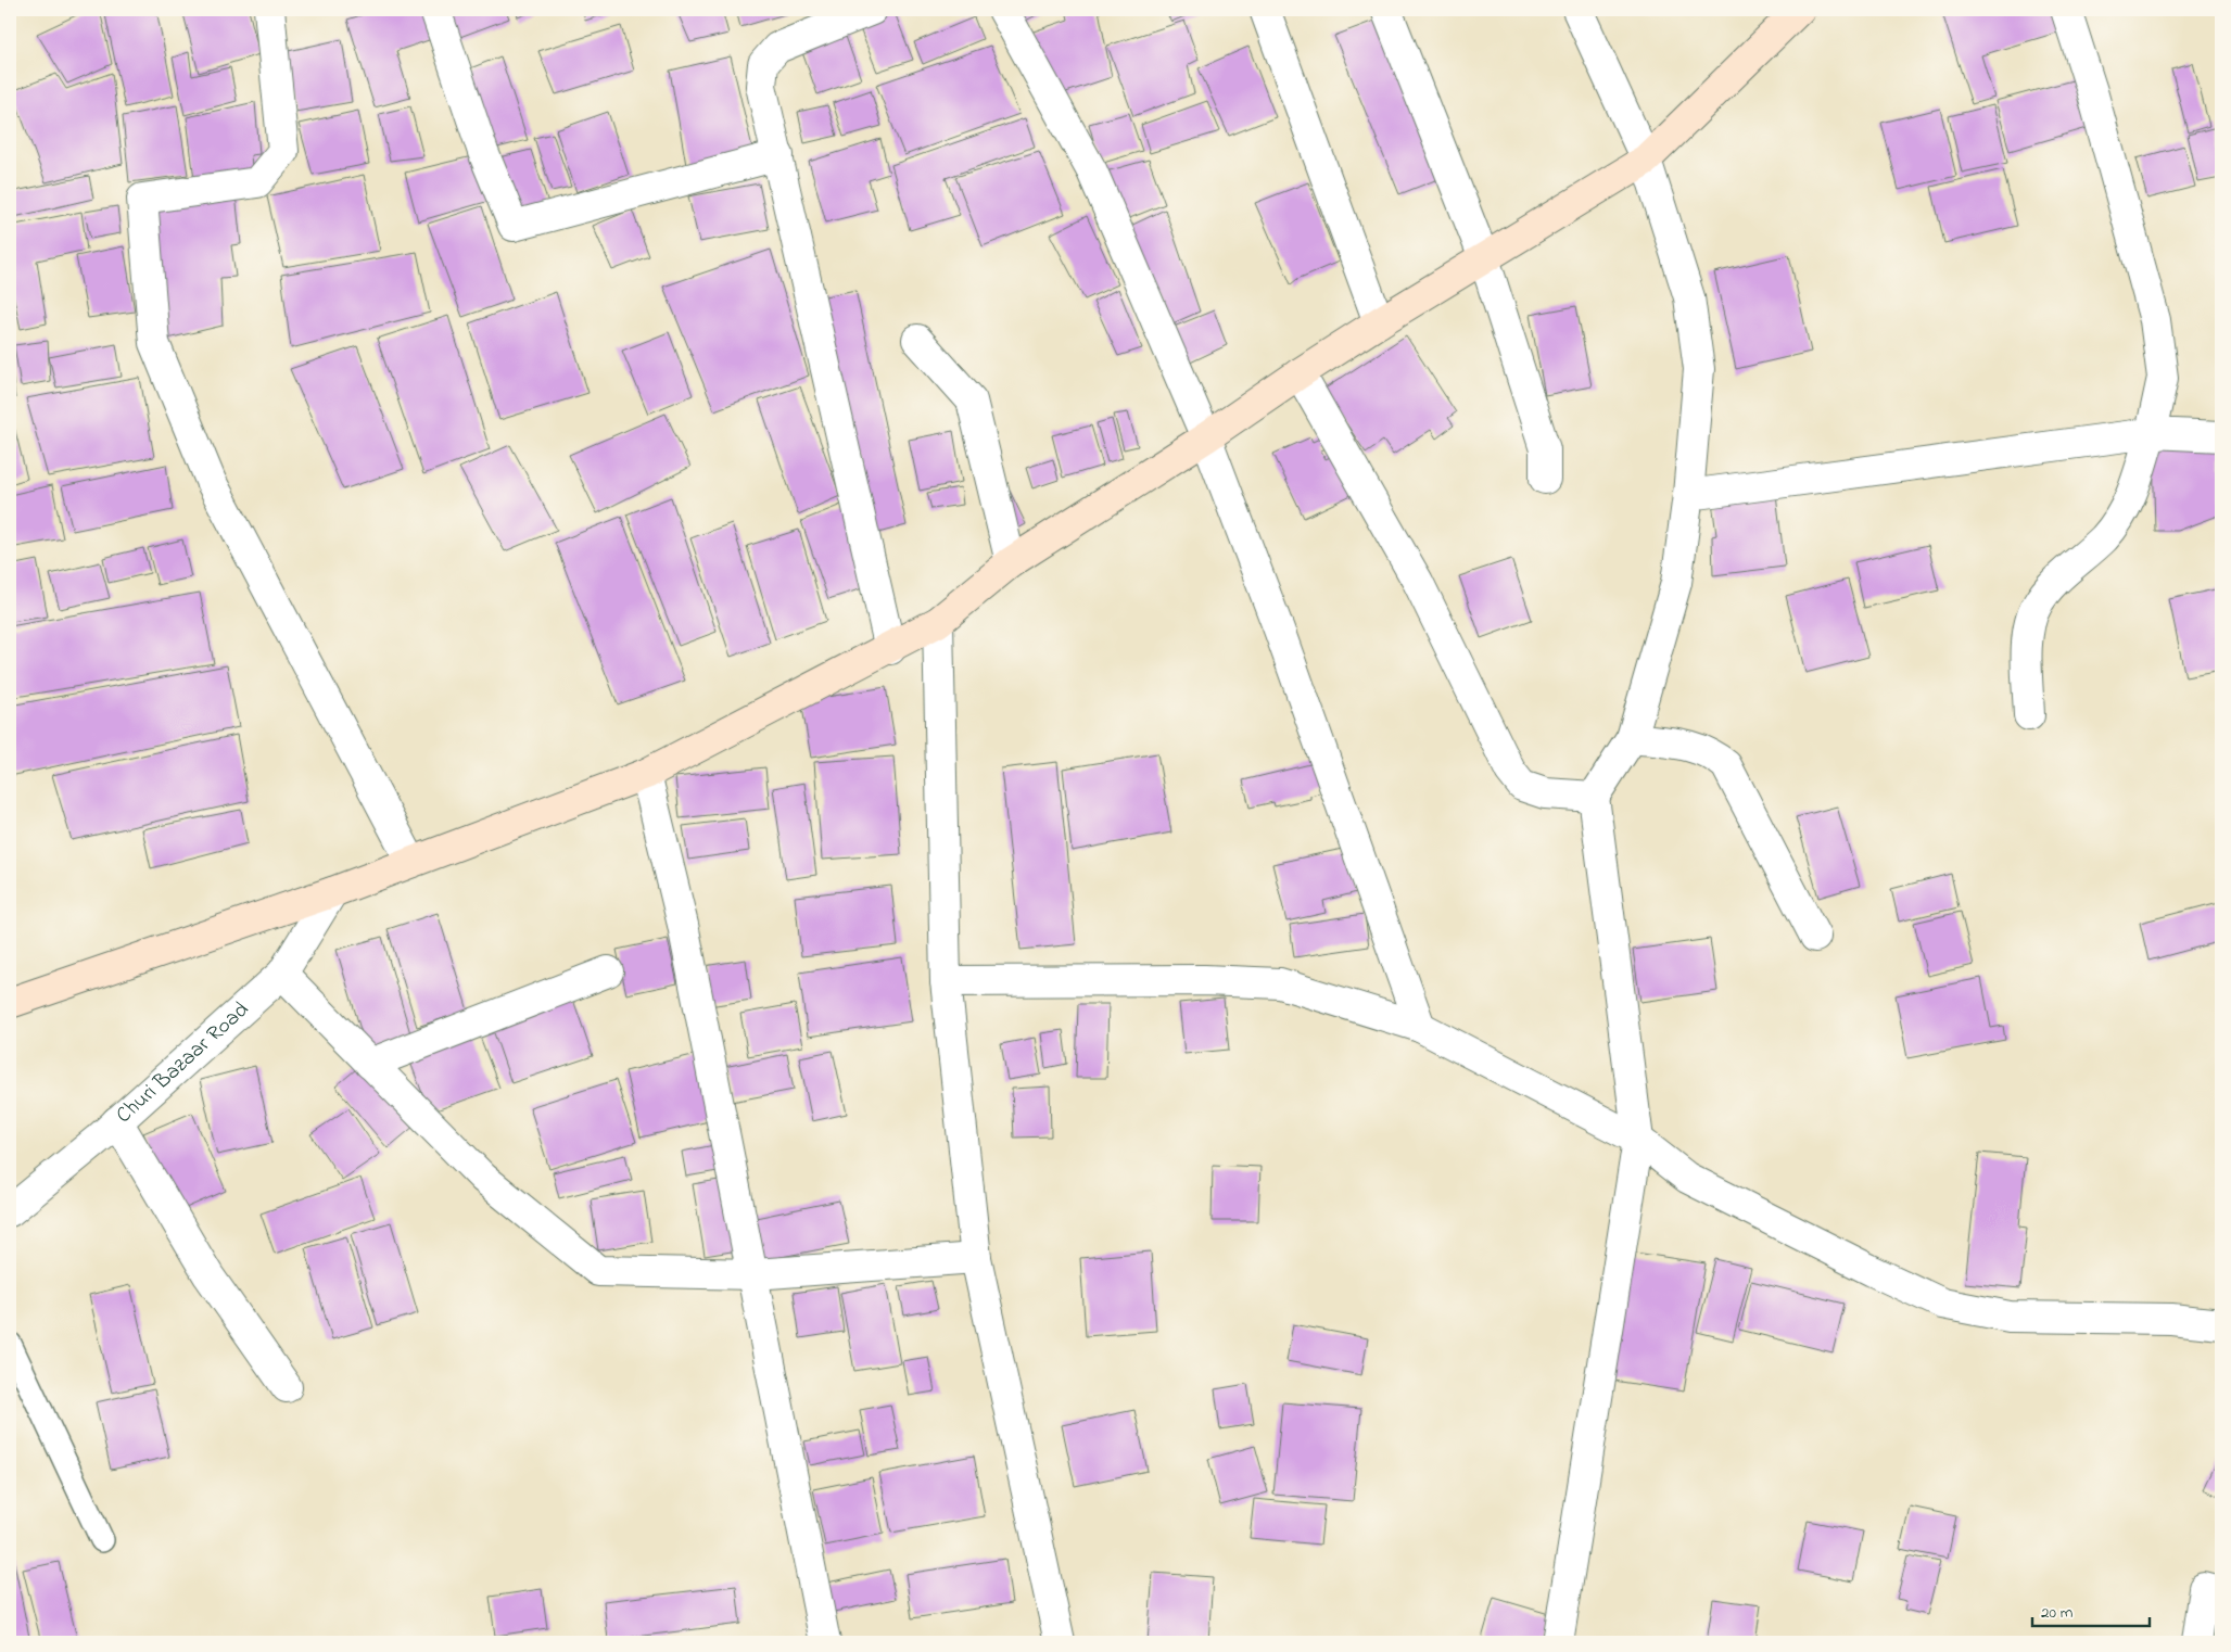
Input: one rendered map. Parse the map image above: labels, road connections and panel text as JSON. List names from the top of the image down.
{
  "streets": {
    "street": ["Churi Bazaar Road"]
  },
  "scale_bar": "20 m"
}
